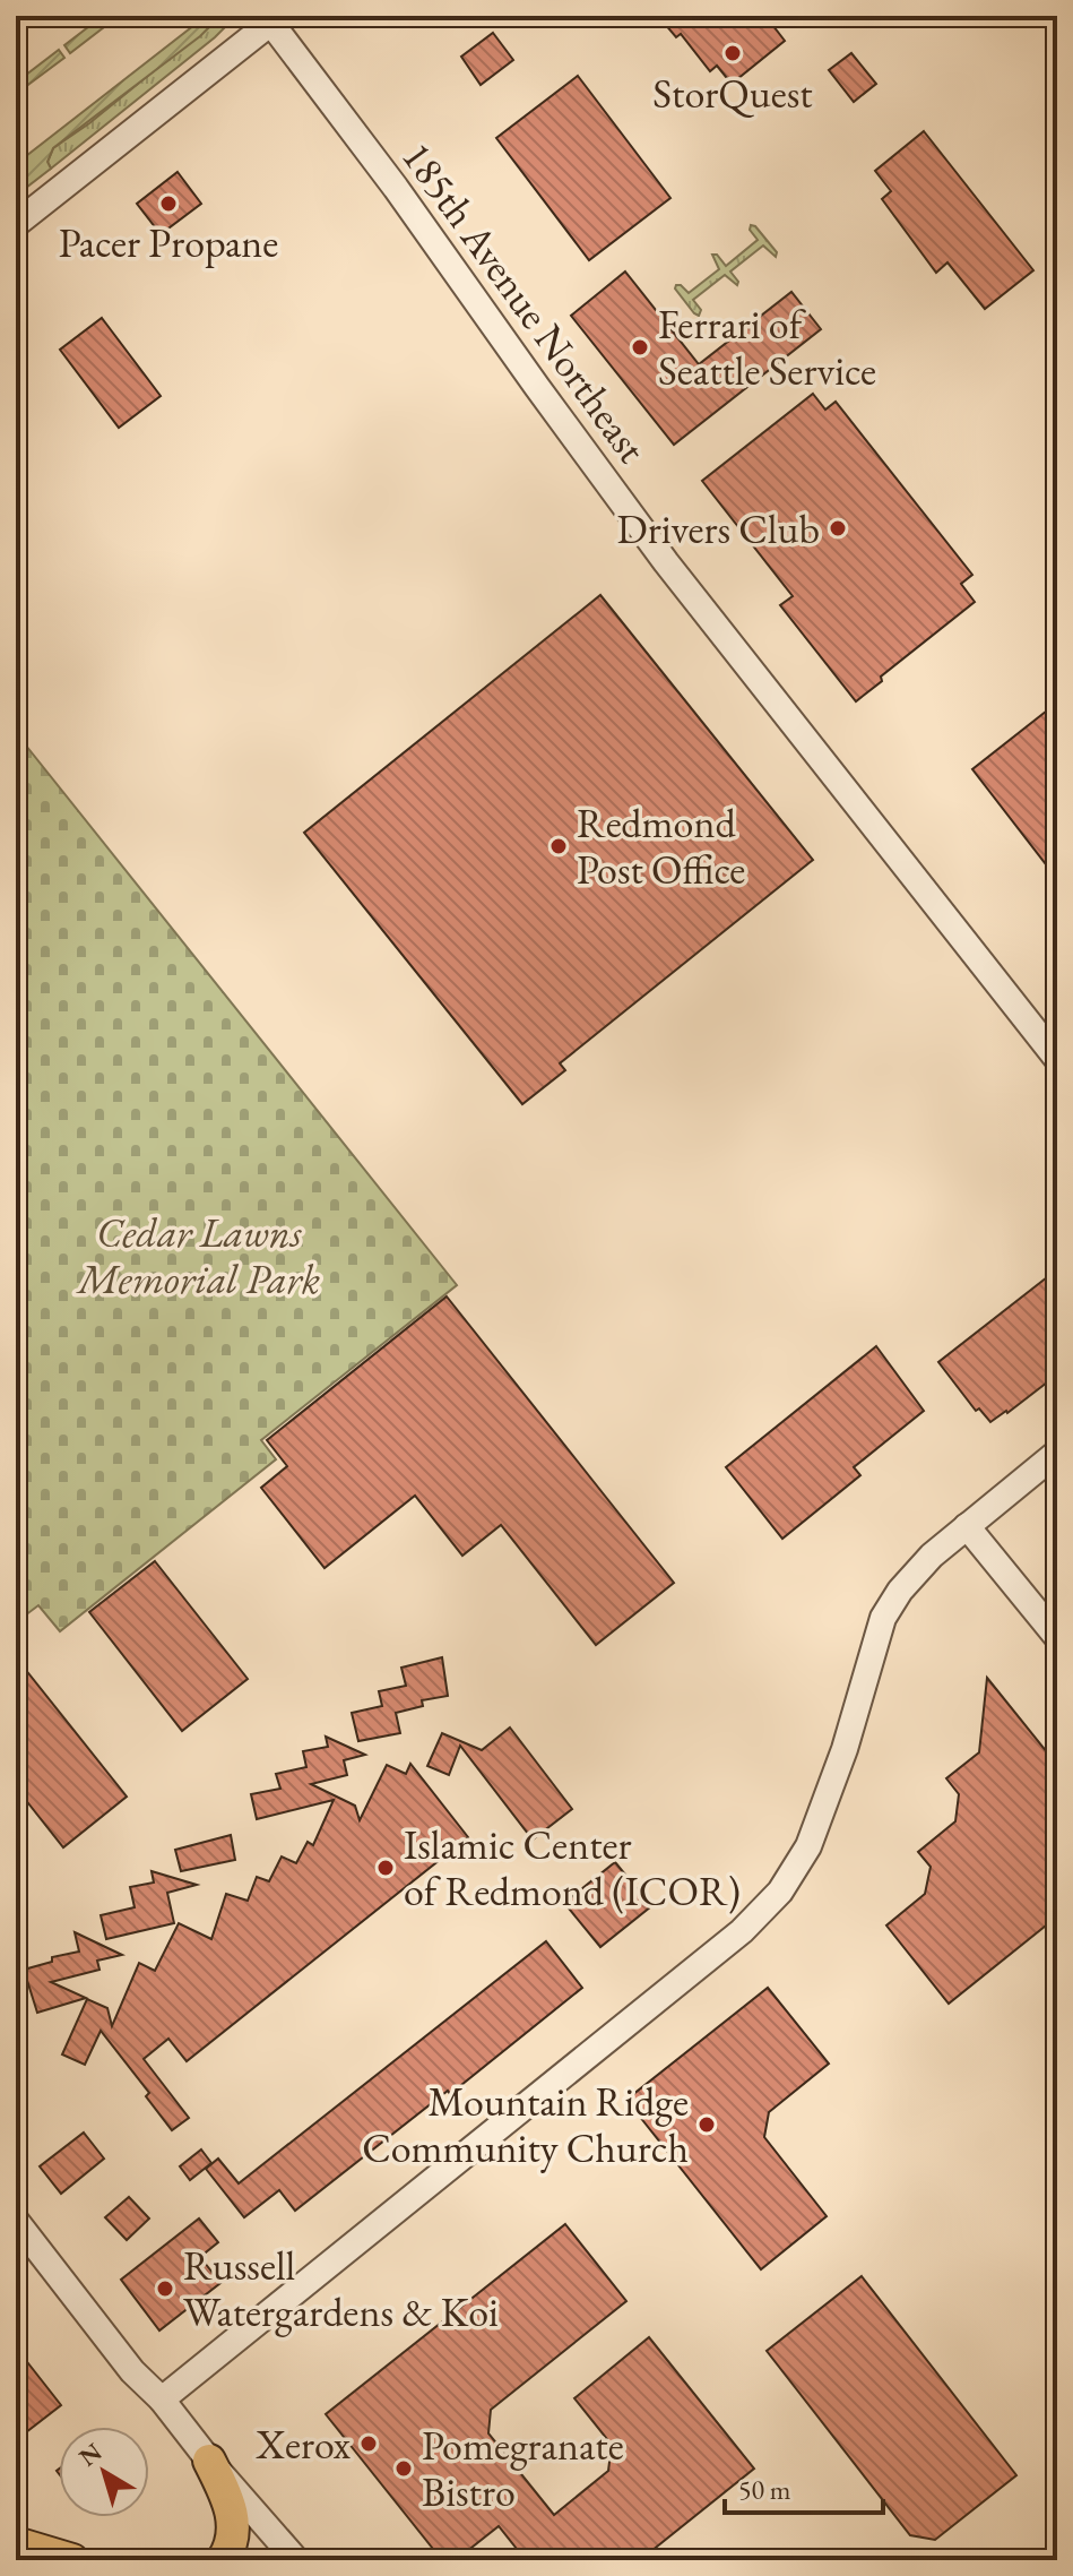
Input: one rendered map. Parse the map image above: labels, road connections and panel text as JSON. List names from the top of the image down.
{
  "streets": {
    "street": ["185th Avenue Northeast"]
  },
  "parks": ["Cedar Lawns Memorial Park"],
  "places": [
    "StorQuest",
    "Pacer Propane",
    "Ferrari of Seattle Service",
    "Drivers Club",
    "Redmond Post Office",
    "Islamic Center of Redmond (ICOR)",
    "Mountain Ridge Community Church",
    "Russell Watergardens & Koi",
    "Xerox",
    "Pomegranate Bistro"
  ],
  "scale_bar": "50 m",
  "north": "top left"
}
